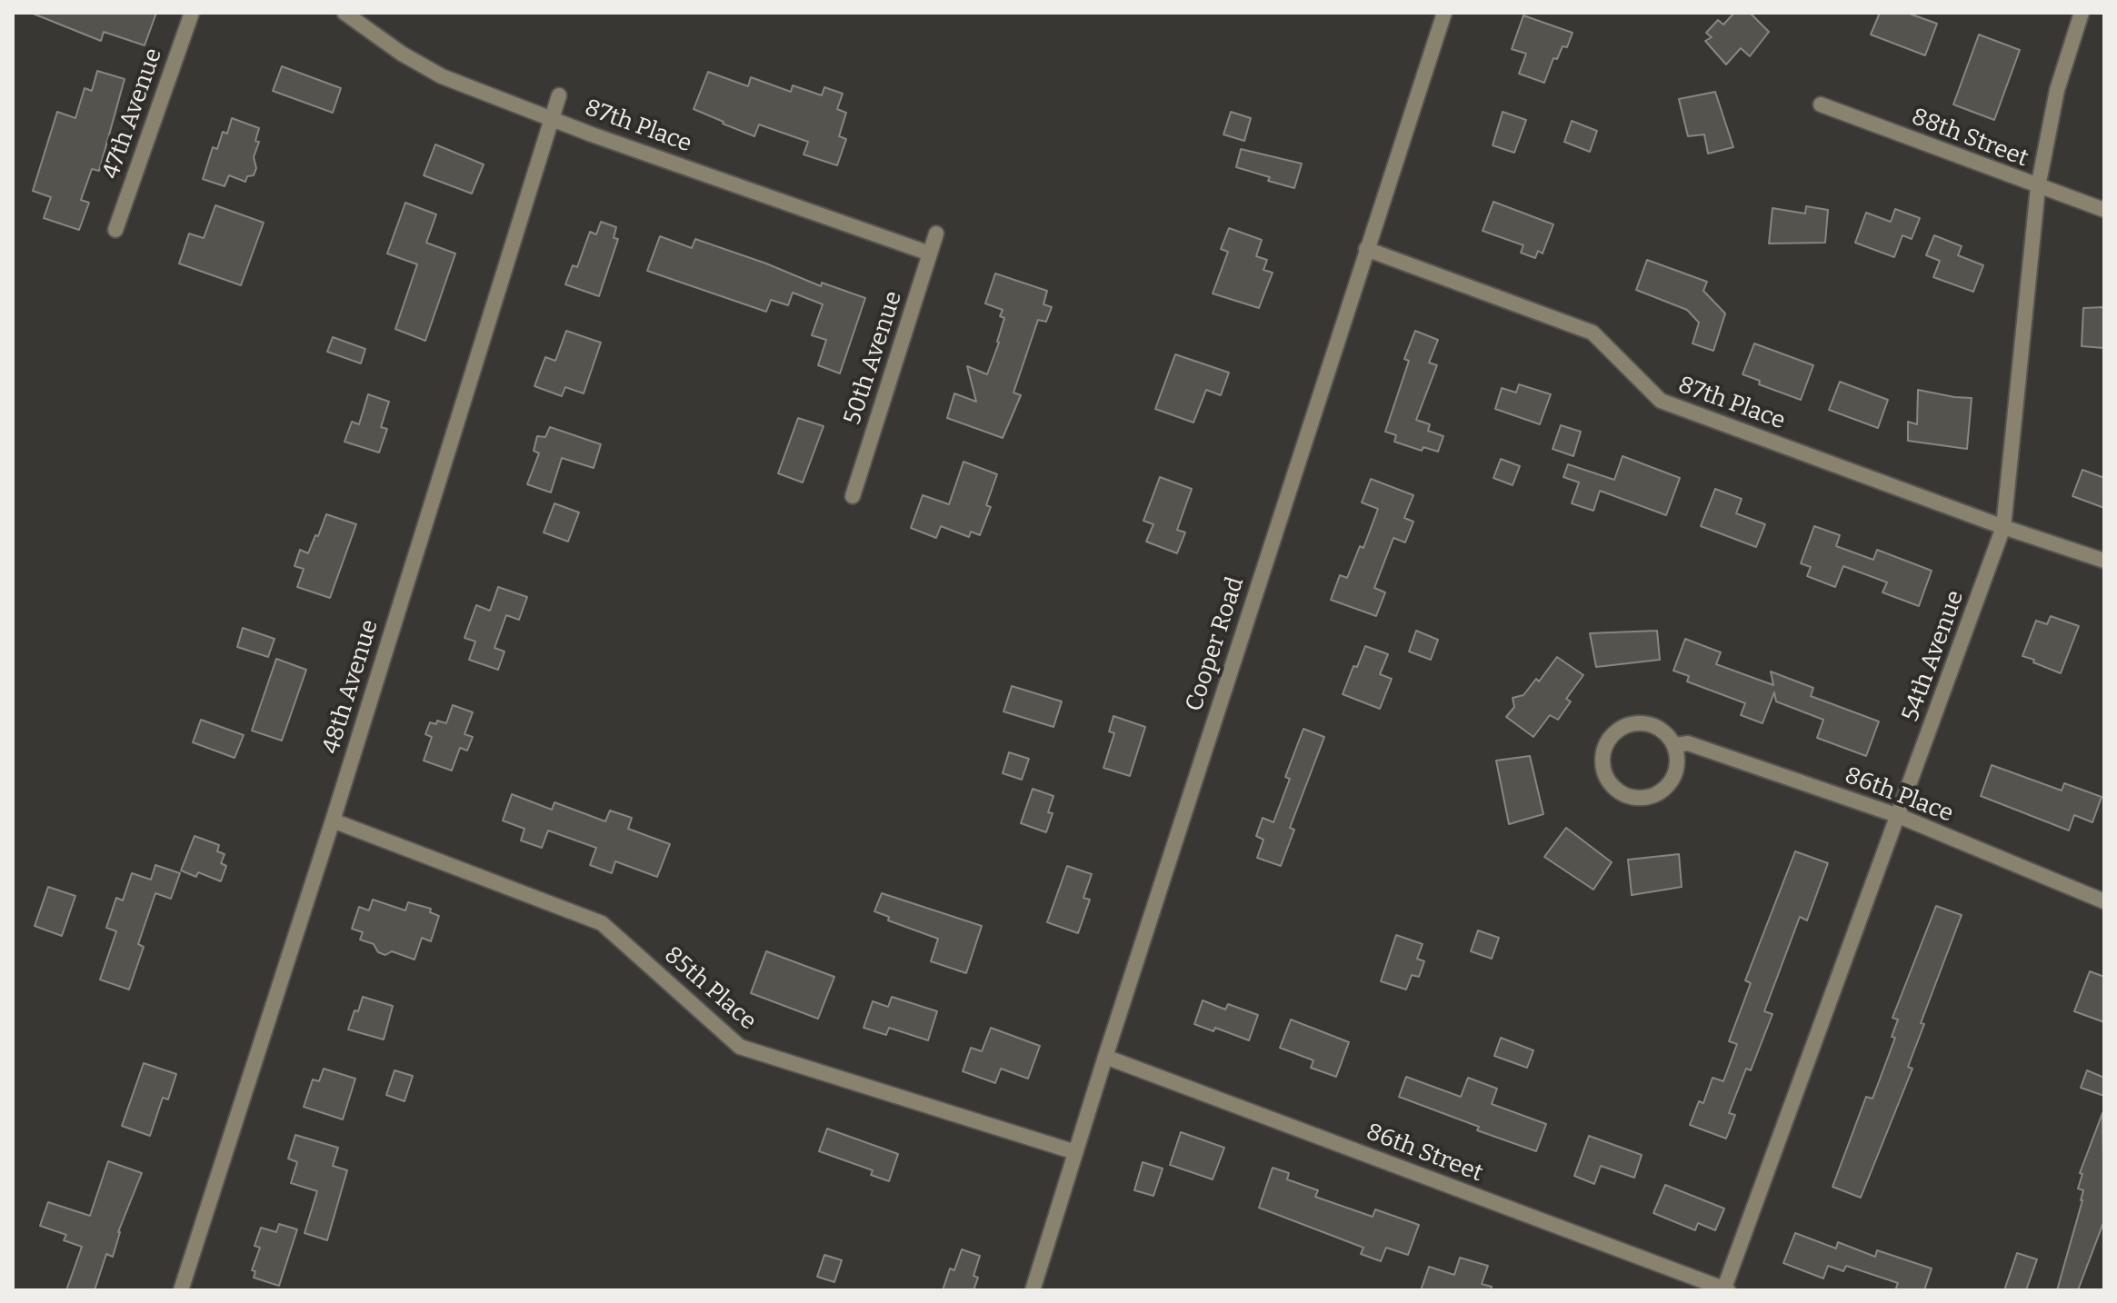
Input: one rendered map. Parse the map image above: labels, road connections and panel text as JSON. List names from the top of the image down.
{
  "streets": {
    "street": [
      "47th Avenue",
      "87th Place",
      "88th Street",
      "50th Avenue",
      "Cooper Road",
      "54th Avenue",
      "48th Avenue",
      "86th Place",
      "85th Place",
      "86th Street"
    ]
  },
  "crossings": [
    ["87th Place", "50th Avenue"],
    ["87th Place", "Cooper Road"],
    ["87th Place", "54th Avenue"],
    ["87th Place", "48th Avenue"],
    ["88th Street", "54th Avenue"],
    ["Cooper Road", "85th Place"],
    ["Cooper Road", "86th Street"],
    ["54th Avenue", "86th Place"],
    ["54th Avenue", "86th Street"],
    ["48th Avenue", "85th Place"]
  ]
}
